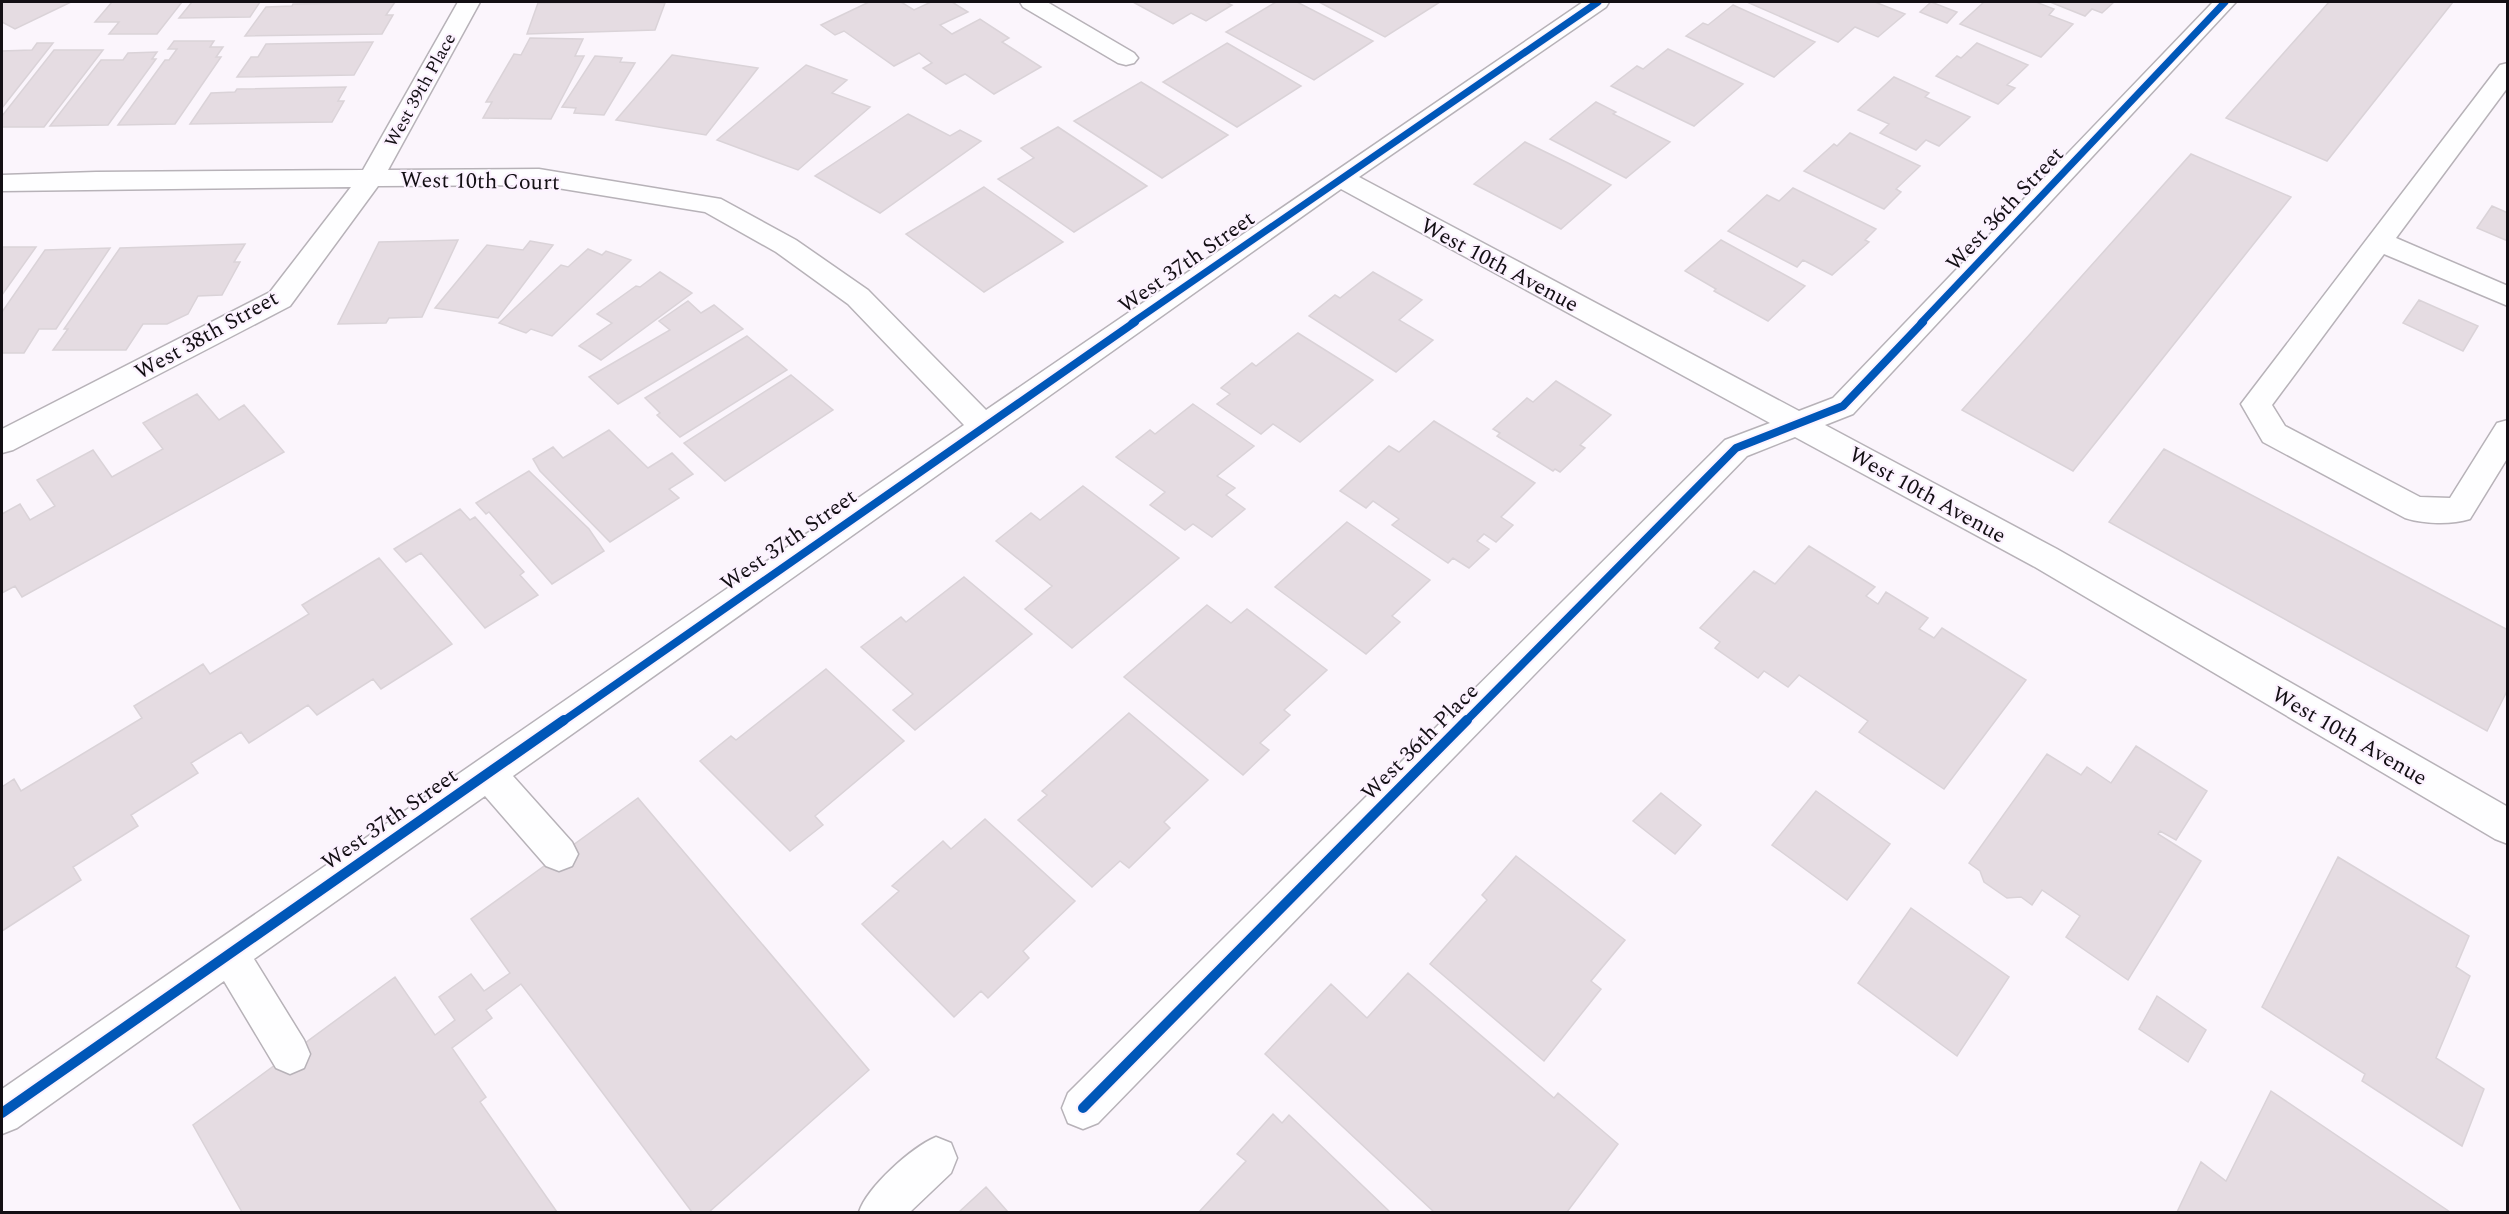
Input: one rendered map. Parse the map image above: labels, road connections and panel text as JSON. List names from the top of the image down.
{
  "streets": {
    "street": [
      "West 39th Place",
      "West 10th Court",
      "West 36th Street",
      "West 37th Street",
      "West 10th Avenue",
      "West 38th Street",
      "West 36th Place"
    ]
  },
  "crossings": [
    ["West 39th Place", "West 10th Court"],
    ["West 39th Place", "West 38th Street"],
    ["West 10th Court", "West 37th Street"],
    ["West 10th Court", "West 38th Street"],
    ["West 36th Street", "West 10th Avenue"],
    ["West 36th Street", "West 36th Place"],
    ["West 37th Street", "West 10th Avenue"],
    ["West 10th Avenue", "West 36th Place"]
  ]
}
